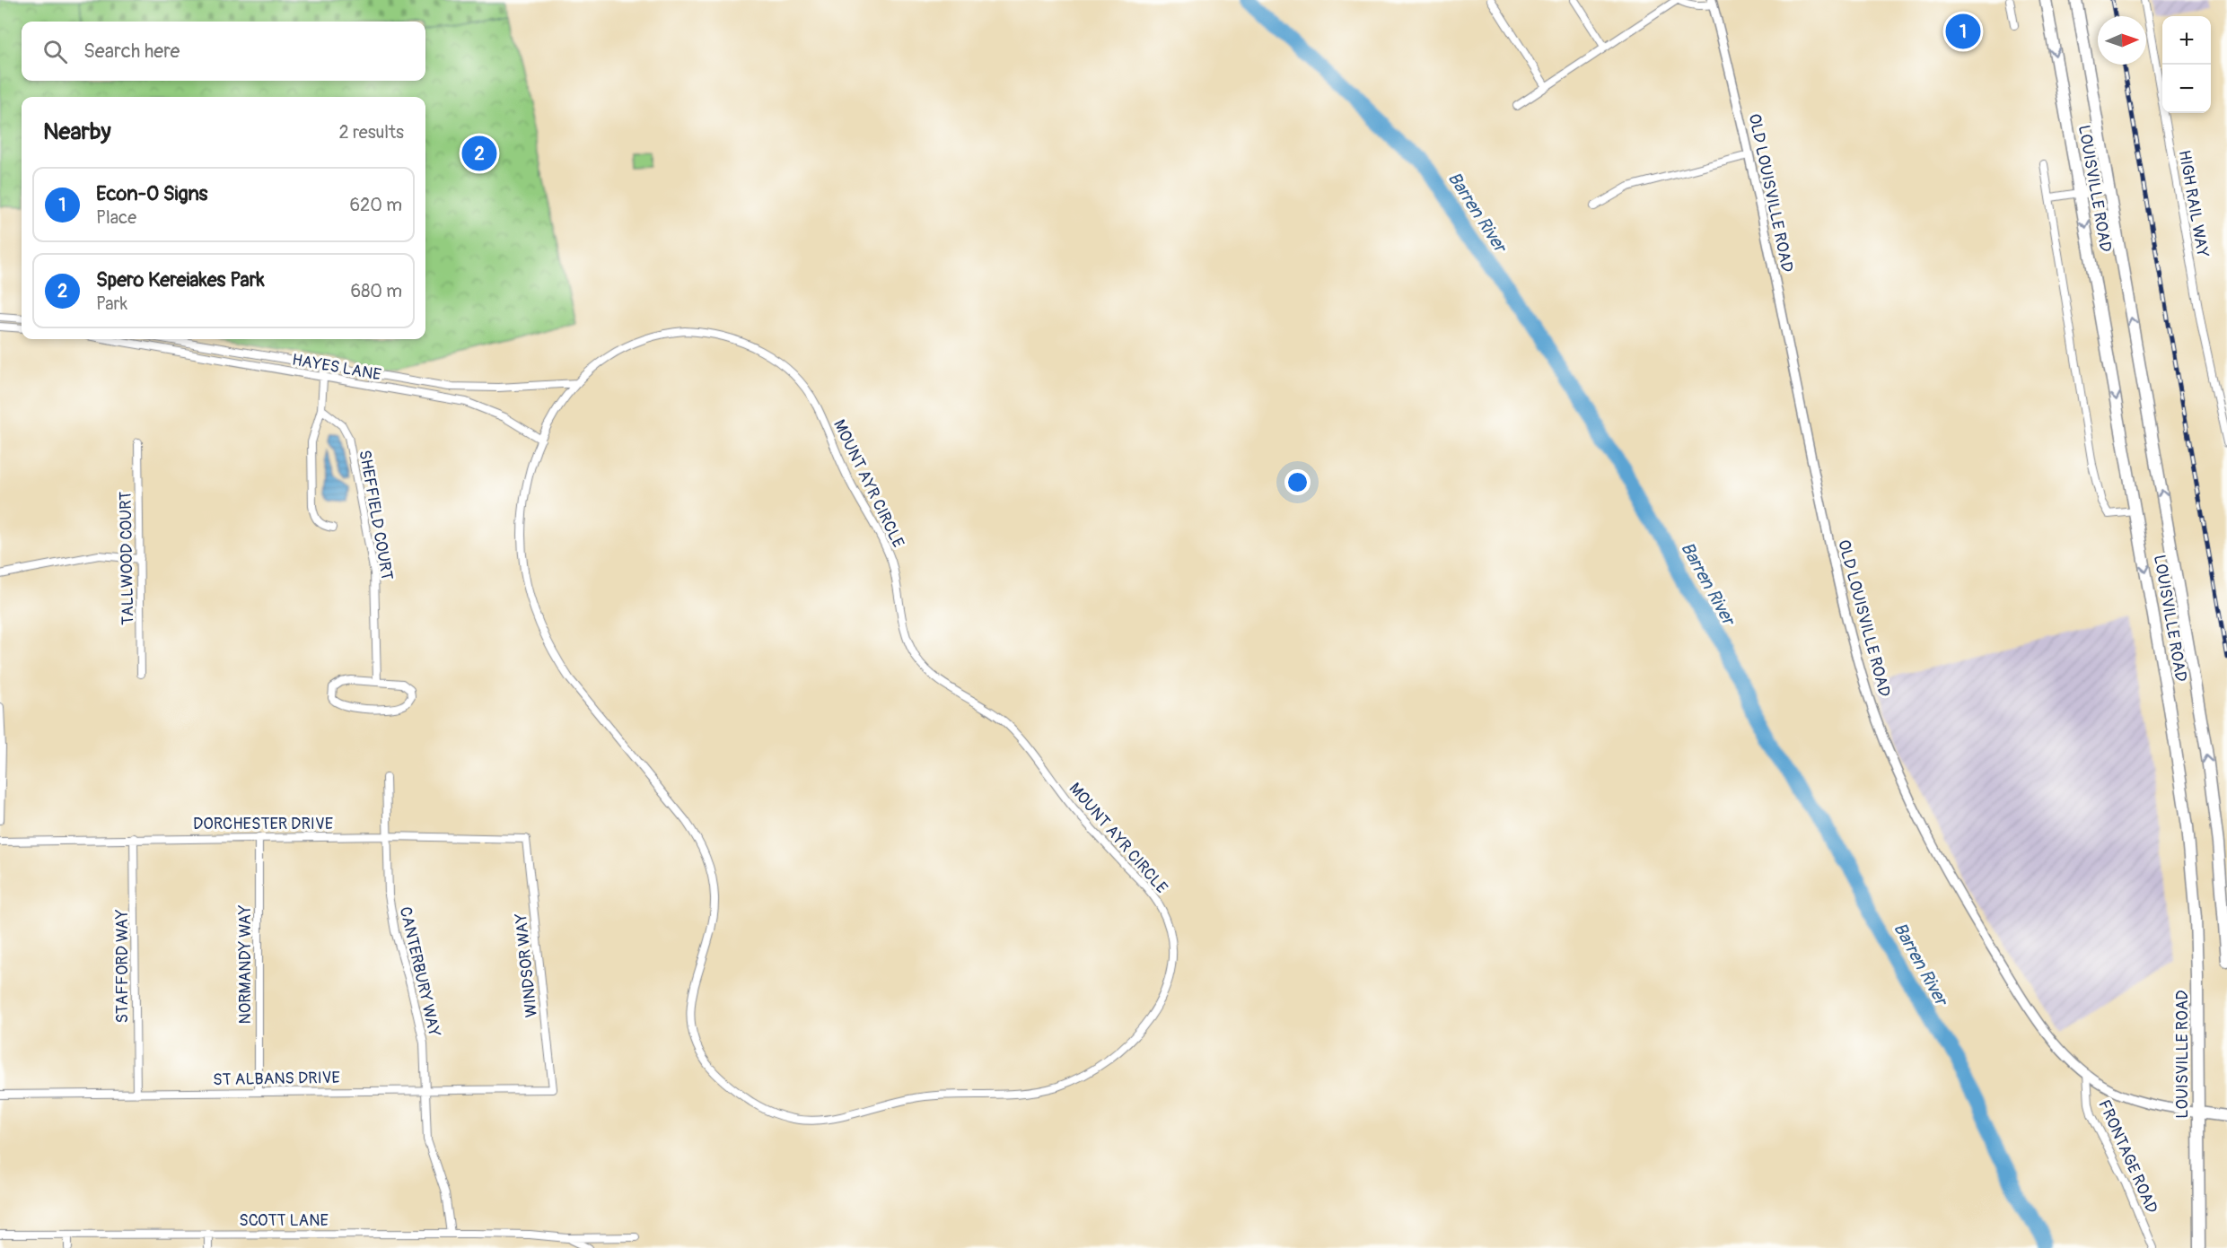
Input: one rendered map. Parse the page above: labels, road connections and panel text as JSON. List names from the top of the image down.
{
  "streets": {
    "main road": ["LOUISVILLE ROAD"],
    "street": [
      "OLD LOUISVILLE ROAD",
      "HIGH RAIL WAY",
      "HAYES LANE",
      "MOUNT AYR CIRCLE",
      "SHEFFIELD COURT",
      "TALLWOOD COURT",
      "DORCHESTER DRIVE",
      "NORMANDY WAY",
      "WINDSOR WAY",
      "STAFFORD WAY",
      "CANTERBURY WAY",
      "ST ALBANS DRIVE",
      "FRONTAGE ROAD",
      "SCOTT LANE"
    ]
  },
  "crossings": [
    ["LOUISVILLE ROAD", "OLD LOUISVILLE ROAD"],
    ["OLD LOUISVILLE ROAD", "FRONTAGE ROAD"],
    ["HAYES LANE", "MOUNT AYR CIRCLE"],
    ["DORCHESTER DRIVE", "NORMANDY WAY"],
    ["DORCHESTER DRIVE", "WINDSOR WAY"],
    ["DORCHESTER DRIVE", "STAFFORD WAY"],
    ["DORCHESTER DRIVE", "CANTERBURY WAY"],
    ["NORMANDY WAY", "ST ALBANS DRIVE"],
    ["WINDSOR WAY", "ST ALBANS DRIVE"],
    ["STAFFORD WAY", "ST ALBANS DRIVE"],
    ["CANTERBURY WAY", "ST ALBANS DRIVE"],
    ["CANTERBURY WAY", "SCOTT LANE"]
  ],
  "water": ["Barren River"],
  "north": "right",
  "page": {
    "pins": ["1", "2"],
    "map_buttons": ["+", "−"],
    "search": "Search here",
    "heading": ["Nearby", "2 results"],
    "list": [
      {
        "mark": "1",
        "name": "Econ-O Signs",
        "note": "Place",
        "value": "620 m"
      },
      {
        "mark": "2",
        "name": "Spero Kereiakes Park",
        "note": "Park",
        "value": "680 m"
      }
    ]
  }
}
